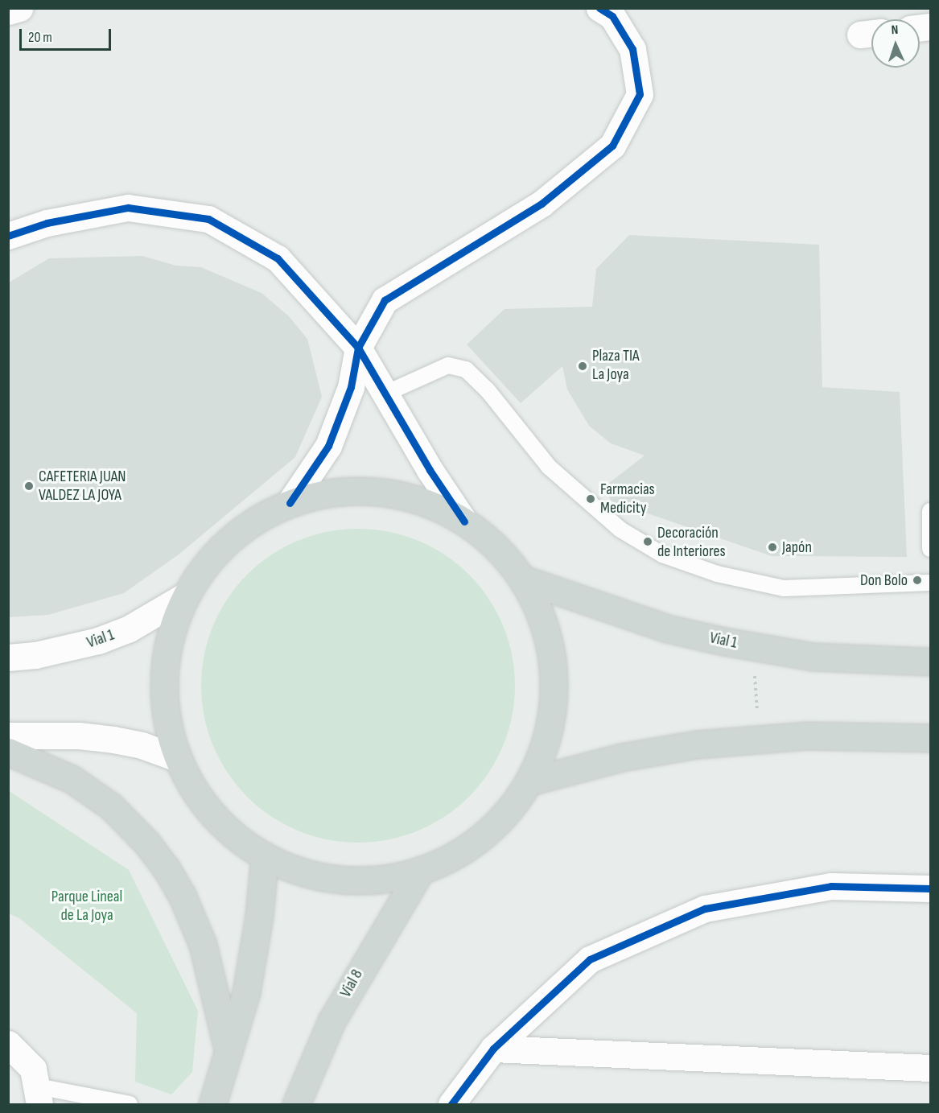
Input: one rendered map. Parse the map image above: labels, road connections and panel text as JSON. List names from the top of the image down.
{
  "streets": {
    "main road": ["Vial 1", "Vial 8"]
  },
  "parks": ["Parque Lineal de La Joya"],
  "places": [
    "Plaza TIA La Joya",
    "CAFETERIA JUAN VALDEZ LA JOYA",
    "Farmacias Medicity",
    "Decoración de Interiores",
    "Japón",
    "Don Bolo"
  ],
  "scale_bar": "20 m",
  "north": "top"
}
